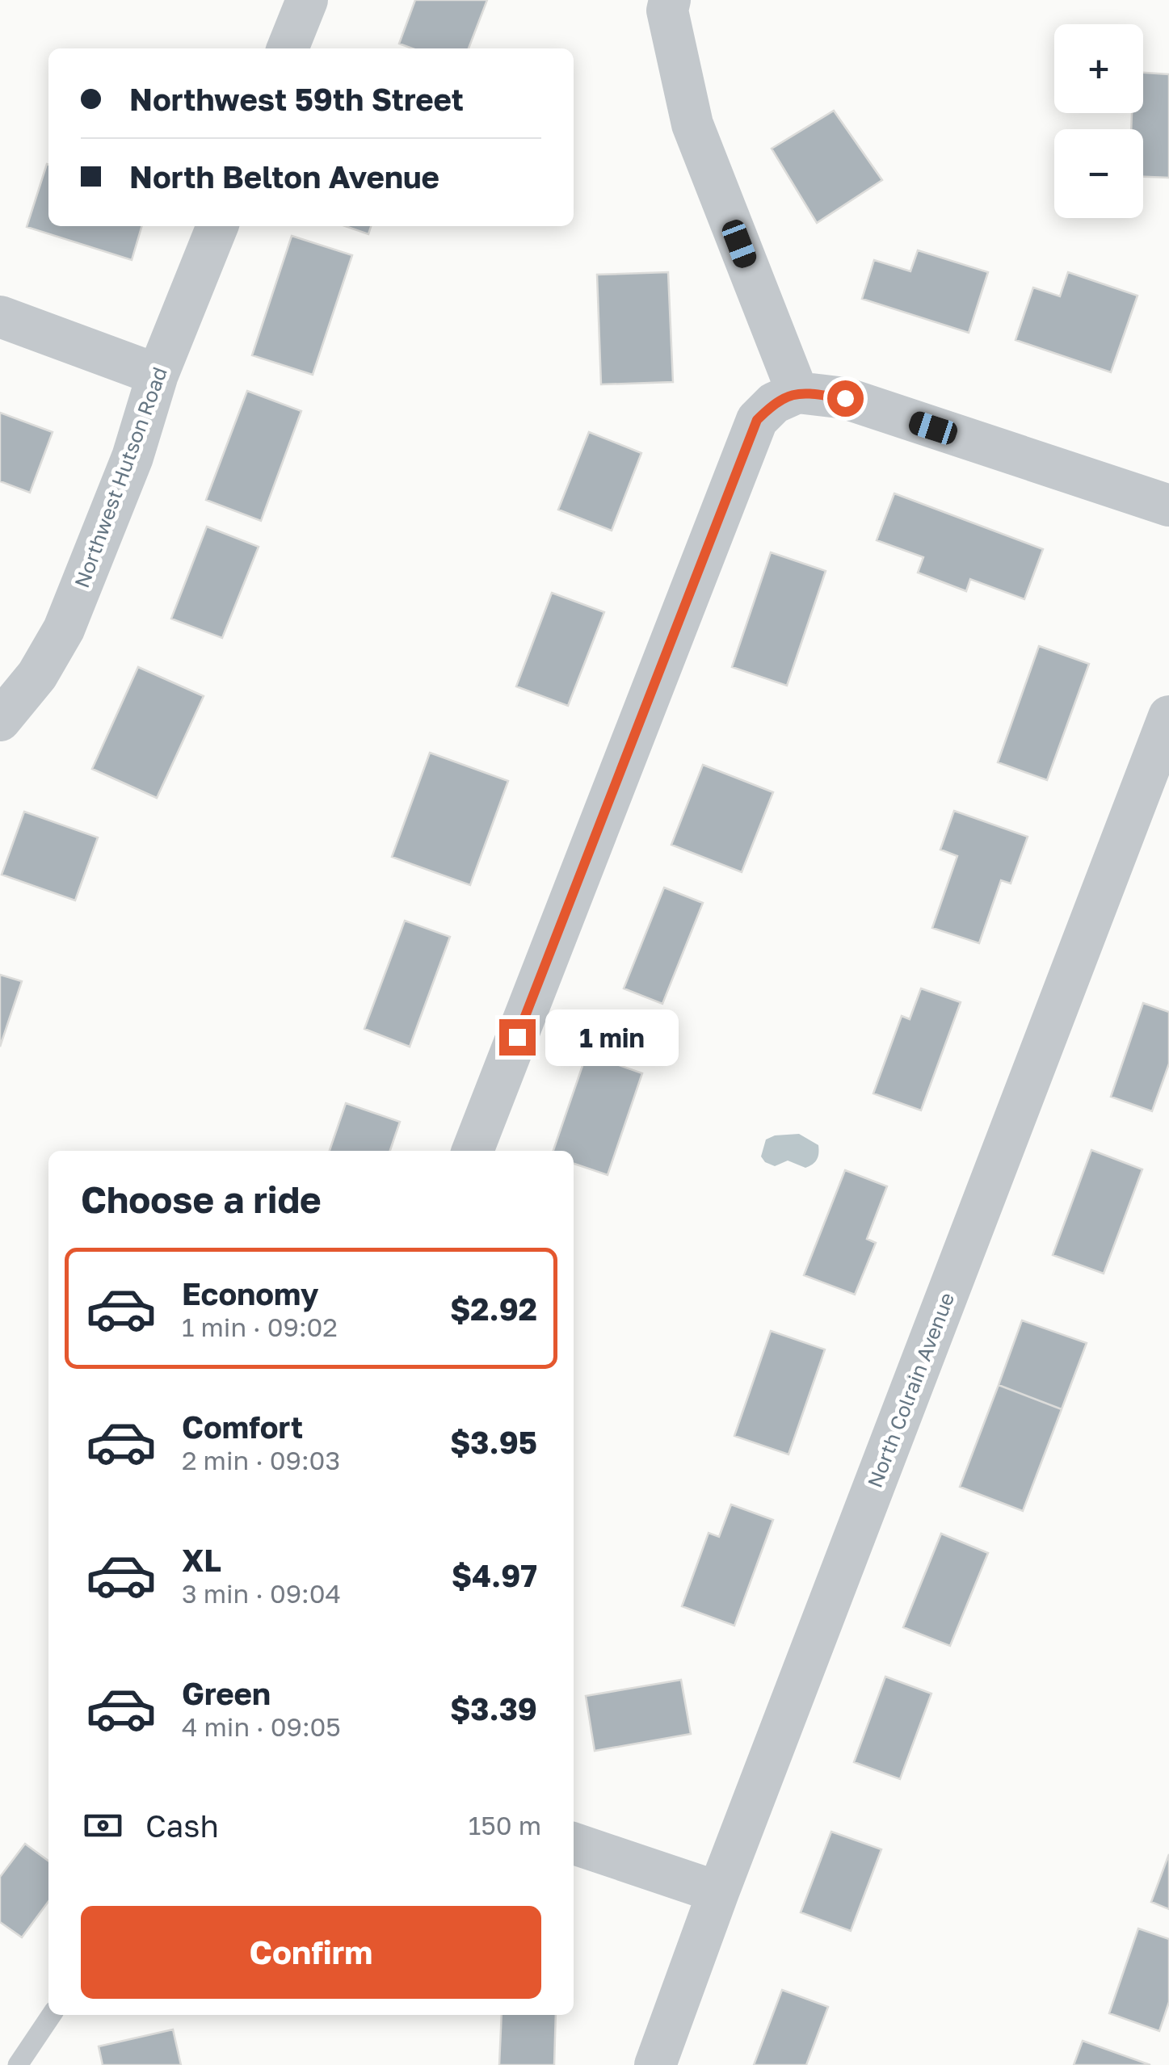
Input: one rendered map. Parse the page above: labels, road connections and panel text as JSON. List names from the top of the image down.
{
  "streets": {
    "street": ["Northwest Hutson Road", "North Colrain Avenue"]
  },
  "page": {
    "map_buttons": ["+", "−"],
    "banner": ["Northwest 59th Street", "North Belton Avenue"],
    "bubble": "1 min",
    "heading": "Choose a ride",
    "list": [
      {
        "name": "Economy",
        "note": "1 min · 09:02",
        "value": "$2.92"
      },
      {
        "name": "Comfort",
        "note": "2 min · 09:03",
        "value": "$3.95"
      },
      {
        "name": "XL",
        "note": "3 min · 09:04",
        "value": "$4.97"
      },
      {
        "name": "Green",
        "note": "4 min · 09:05",
        "value": "$3.39"
      }
    ],
    "pay": ["Cash", "150 m"],
    "buttons": "Confirm"
  }
}
